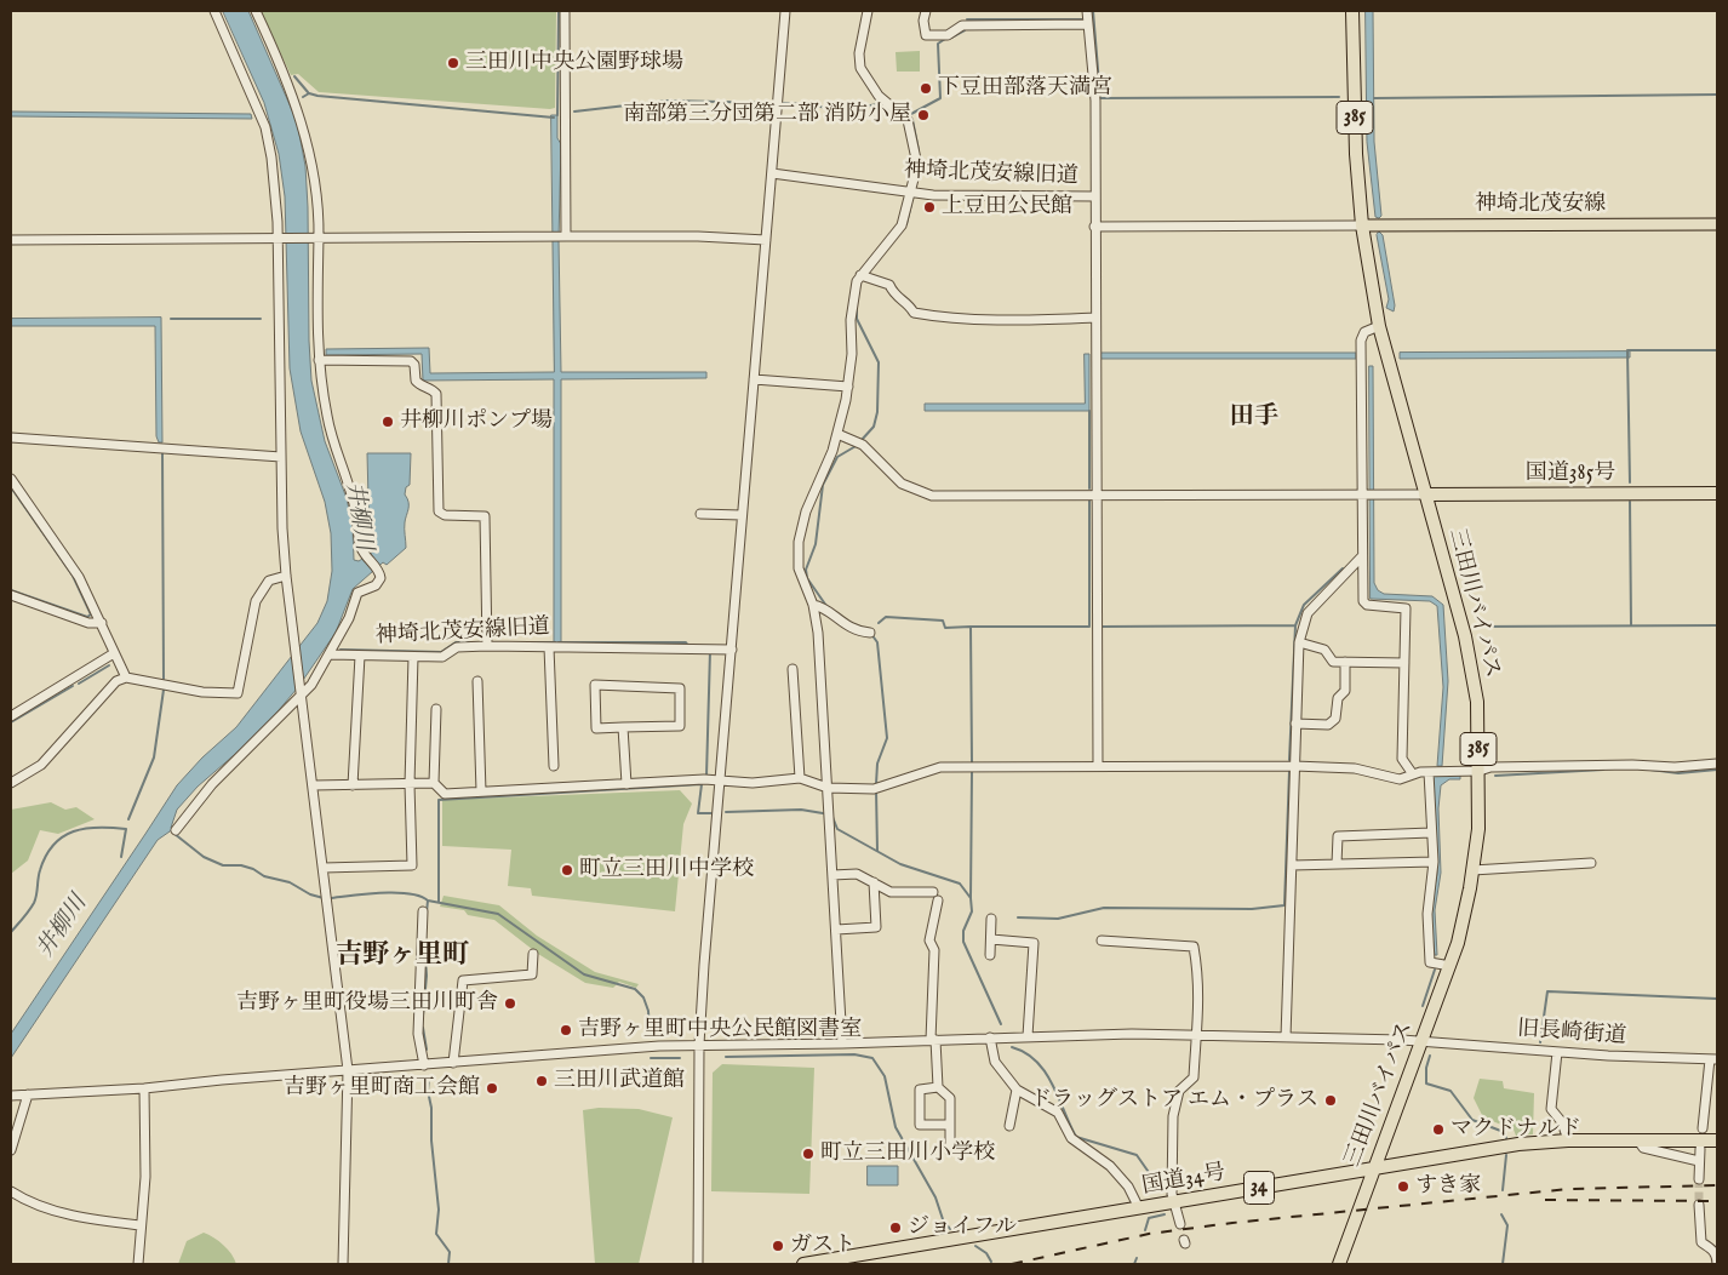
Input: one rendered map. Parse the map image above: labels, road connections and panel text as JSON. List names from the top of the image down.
{
  "streets": {
    "highway": [
      "385",
      "国道385号",
      "三田川バイパス",
      "国道34号",
      "34"
    ],
    "main road": ["神埼北茂安線"],
    "street": ["神埼北茂安線旧道", "旧長崎街道"]
  },
  "crossings": [
    ["神埼北茂安線", "三田川バイパス"],
    ["国道385号", "三田川バイパス"],
    ["三田川バイパス", "旧長崎街道"],
    ["三田川バイパス", "国道34号"]
  ],
  "districts": ["田手", "吉野ヶ里町"],
  "water": ["井柳川"],
  "places": [
    "三田川中央公園野球場",
    "下豆田部落天満宮",
    "南部第三分団第二部 消防小屋",
    "上豆田公民館",
    "井柳川ポンプ場",
    "町立三田川中学校",
    "吉野ヶ里町役場三田川町舎",
    "吉野ヶ里町中央公民館図書室",
    "三田川武道館",
    "吉野ヶ里町商工会館",
    "ドラッグストア エム・プラス",
    "マクドナルド",
    "町立三田川小学校",
    "すき家",
    "ジョイフル",
    "ガスト"
  ]
}
